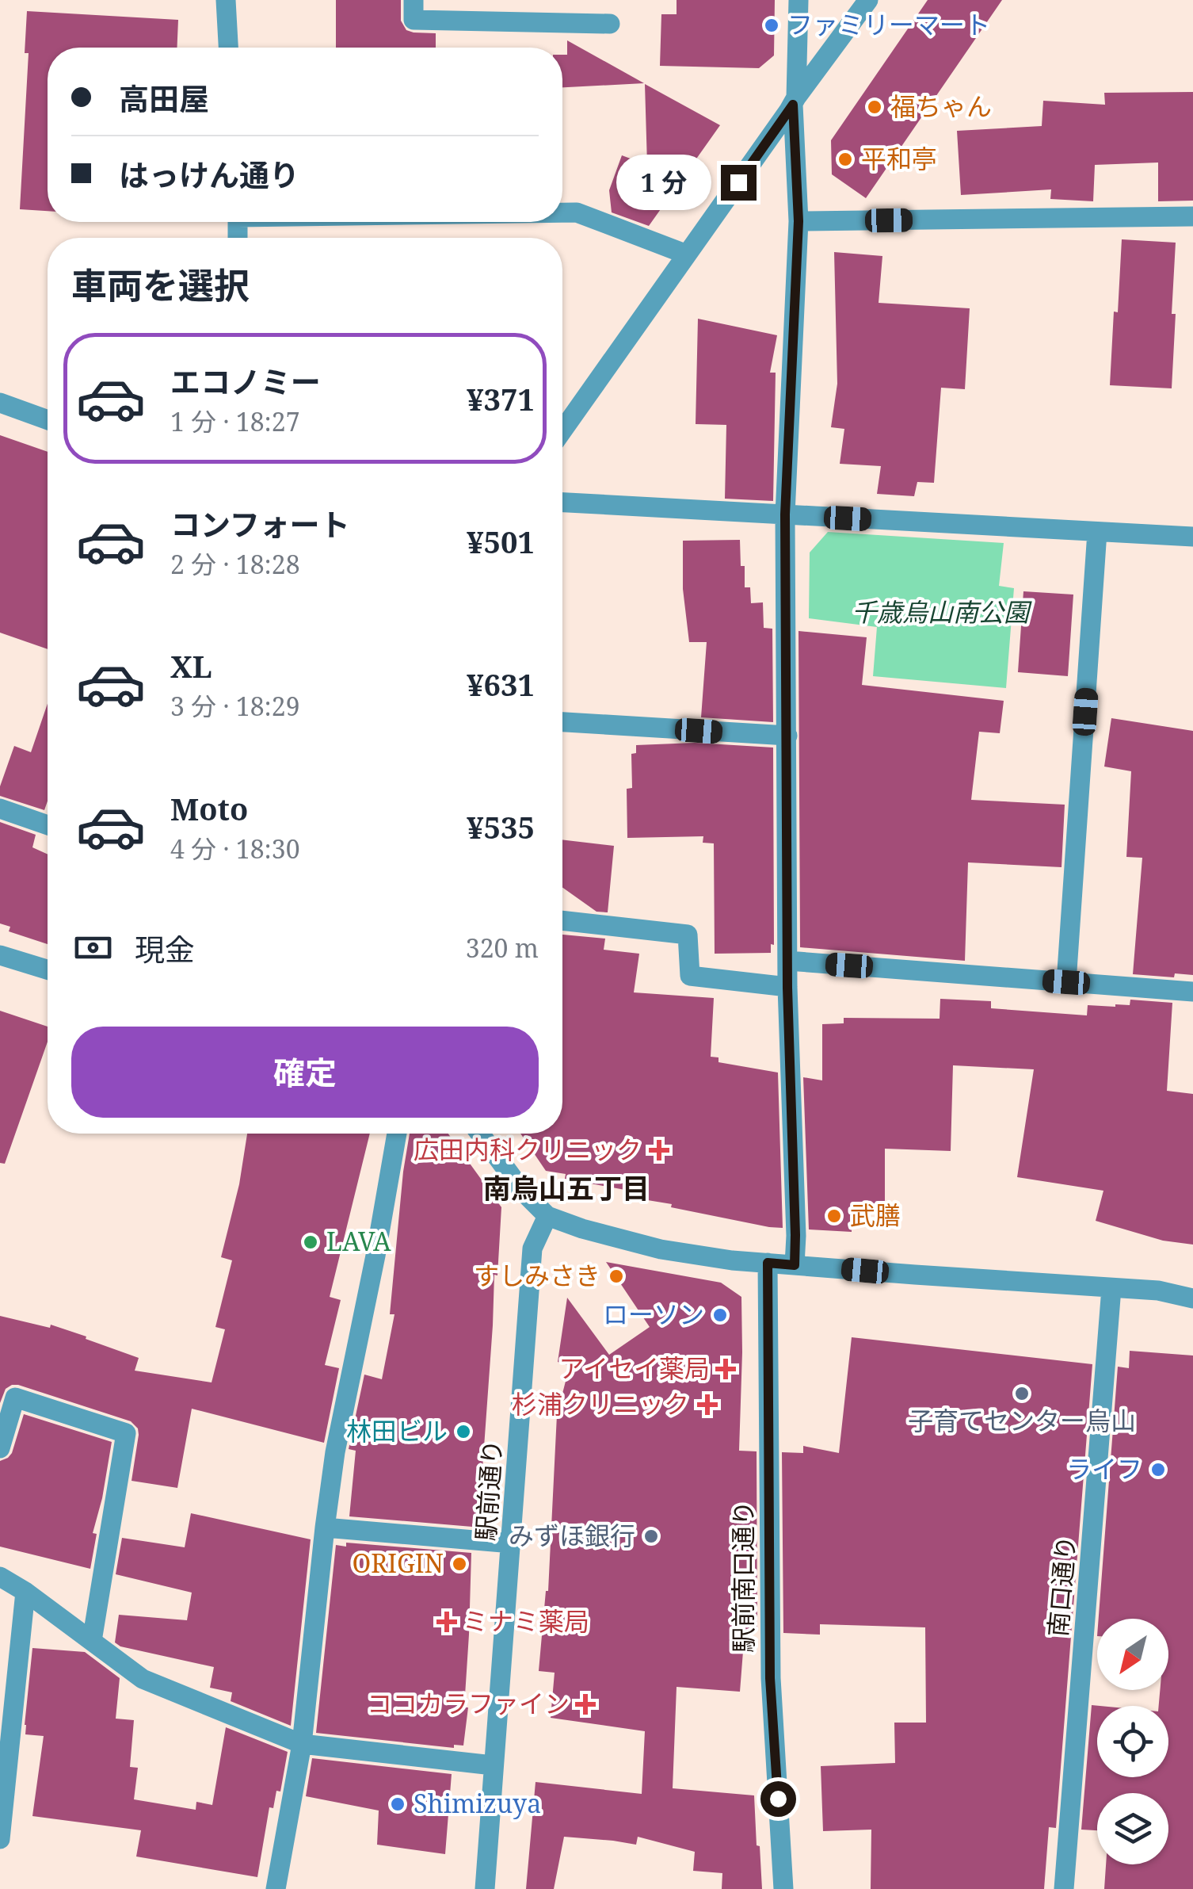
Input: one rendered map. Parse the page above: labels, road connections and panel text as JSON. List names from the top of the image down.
{
  "streets": {
    "street": ["駅前通り", "駅前南口通り", "南口通り"]
  },
  "districts": ["南烏山五丁目"],
  "parks": ["千歳烏山南公園"],
  "places": {
    "other": [
      "ファミリーマート",
      "福ちゃん",
      "平和亭",
      "武膳",
      "LAVA",
      "すしみさき",
      "ローソン",
      "子育てセンター烏山",
      "林田ビル",
      "ライフ",
      "みずほ銀行",
      "ORIGIN",
      "Shimizuya"
    ],
    "health": [
      "広田内科クリニック",
      "アイセイ薬局",
      "杉浦クリニック",
      "ミナミ薬局",
      "ココカラファイン"
    ]
  },
  "north": "bottom left",
  "page": {
    "banner": ["高田屋", "はっけん通り"],
    "bubble": "1 分",
    "heading": "車両を選択",
    "list": [
      {
        "name": "エコノミー",
        "note": "1 分 · 18:27",
        "value": "¥371"
      },
      {
        "name": "コンフォート",
        "note": "2 分 · 18:28",
        "value": "¥501"
      },
      {
        "name": "XL",
        "note": "3 分 · 18:29",
        "value": "¥631"
      },
      {
        "name": "Moto",
        "note": "4 分 · 18:30",
        "value": "¥535"
      }
    ],
    "pay": ["現金", "320 m"],
    "buttons": "確定"
  }
}
